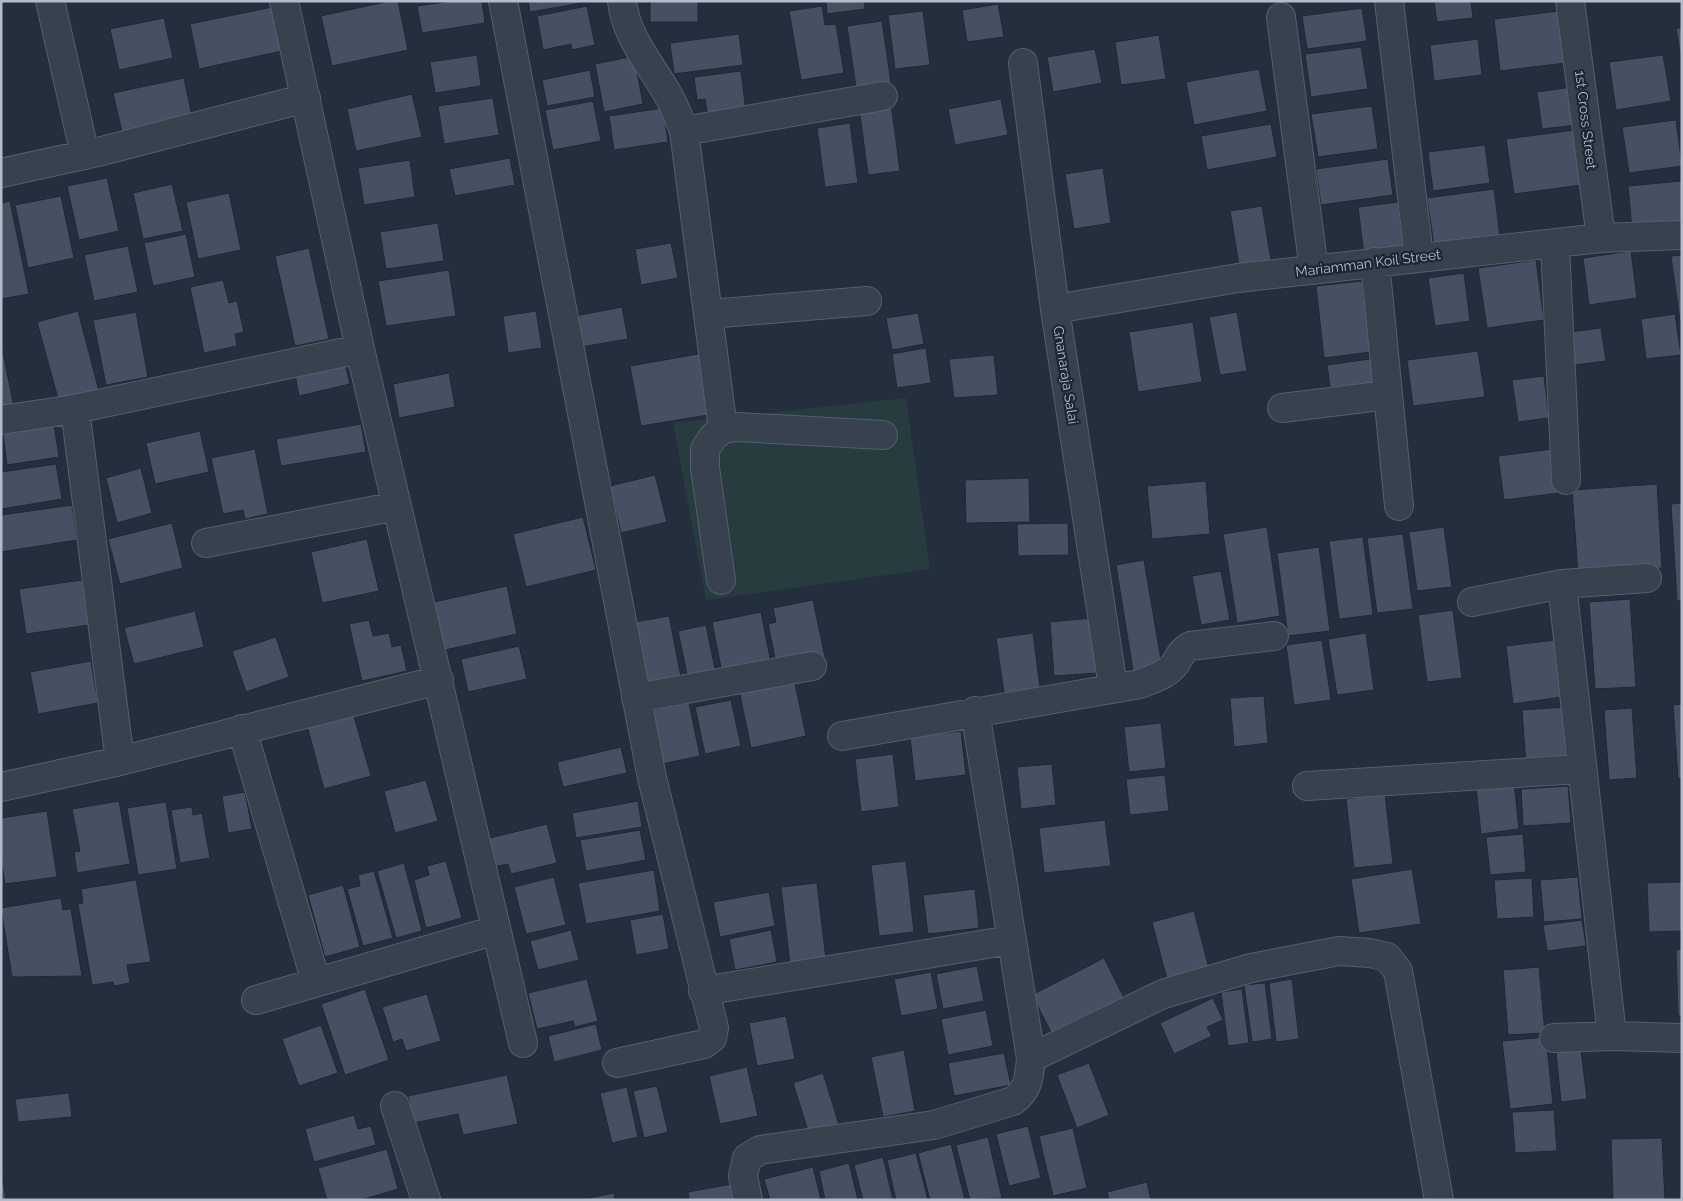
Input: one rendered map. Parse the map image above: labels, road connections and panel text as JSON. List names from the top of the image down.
{
  "streets": {
    "street": ["1st Cross Street", "Mariamman Koil Street", "Gnanaraja Salai"]
  },
  "crossings": [
    ["1st Cross Street", "Mariamman Koil Street"],
    ["Mariamman Koil Street", "Gnanaraja Salai"]
  ]
}
